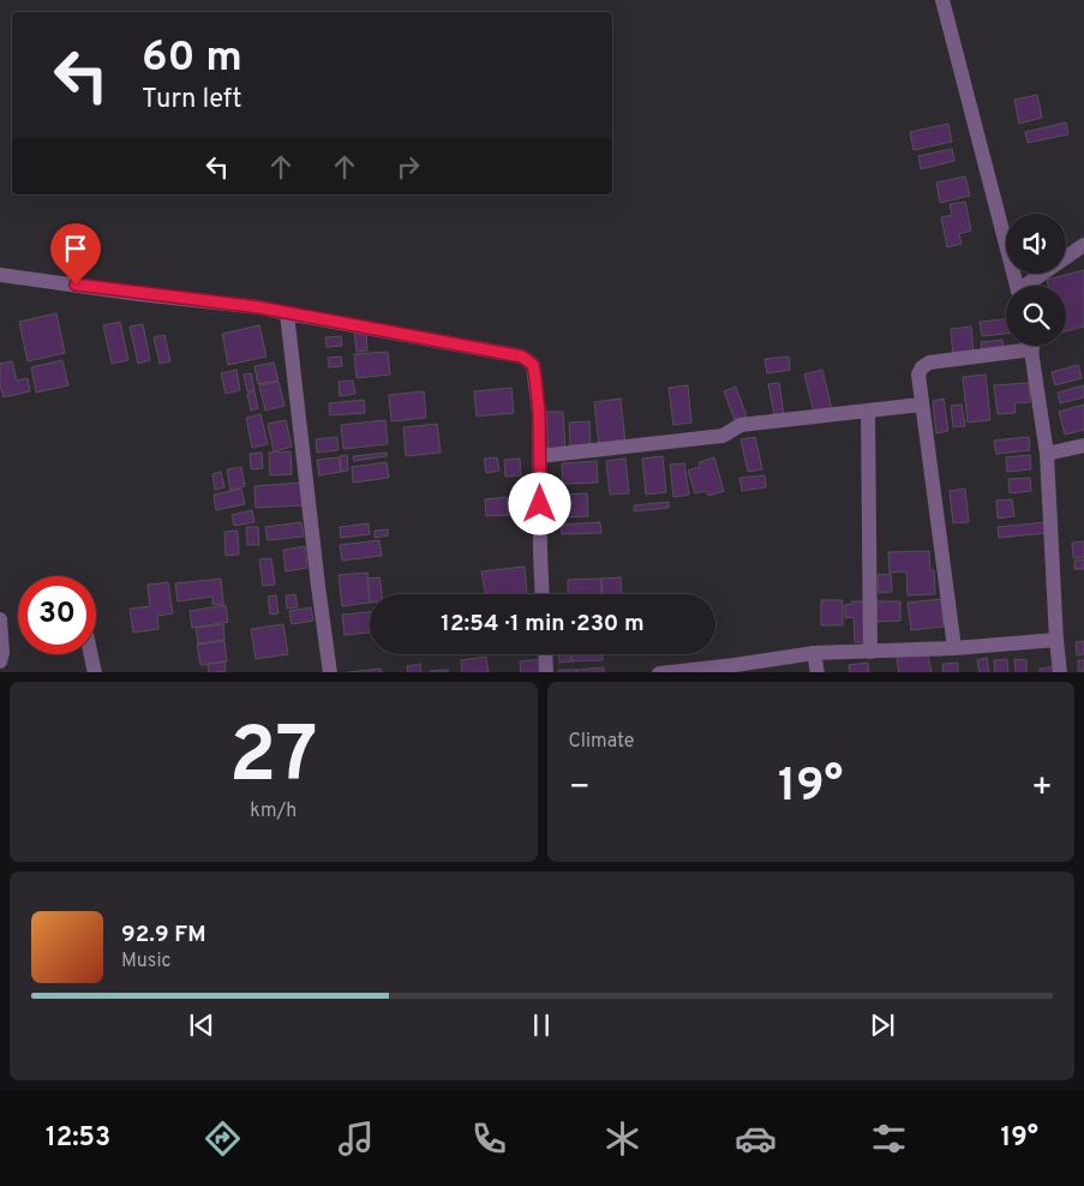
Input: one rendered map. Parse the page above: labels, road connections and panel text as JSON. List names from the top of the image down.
{
  "page": {
    "turn": ["60 m", "Turn left"],
    "limit": "30",
    "trip": "12:54 · 1 min · 230 m",
    "tile": [
      ["27", "km/h"],
      "Climate"
    ],
    "heat": ["−", "19°", "+"],
    "song": ["92.9 FM", "Music"],
    "tabs": ["12:53", "19°"]
  }
}
